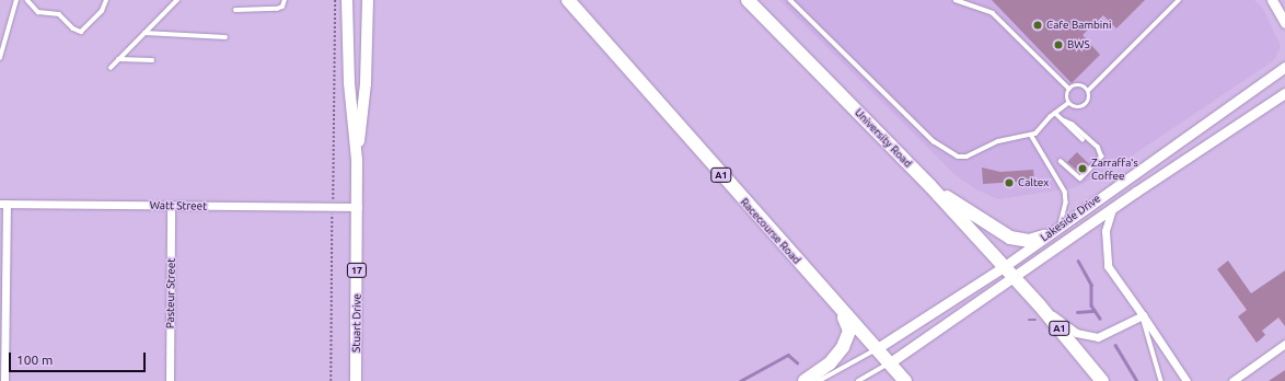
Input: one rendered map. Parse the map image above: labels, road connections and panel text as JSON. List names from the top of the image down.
{
  "streets": {
    "highway": ["University Road", "A1", "Racecourse Road"],
    "main road": ["17", "Stuart Drive"],
    "street": ["Watt Street", "Lakeside Drive", "Pasteur Street"]
  },
  "crossings": [
    ["University Road", "A1"],
    ["University Road", "Lakeside Drive"],
    ["A1", "Lakeside Drive"],
    ["Watt Street", "Pasteur Street"],
    ["Watt Street", "Stuart Drive"],
    ["Lakeside Drive", "Racecourse Road"]
  ],
  "places": [
    "Cafe Bambini",
    "BWS",
    "Zarraffa's Coffee",
    "Caltex"
  ],
  "scale_bar": "100 m"
}
